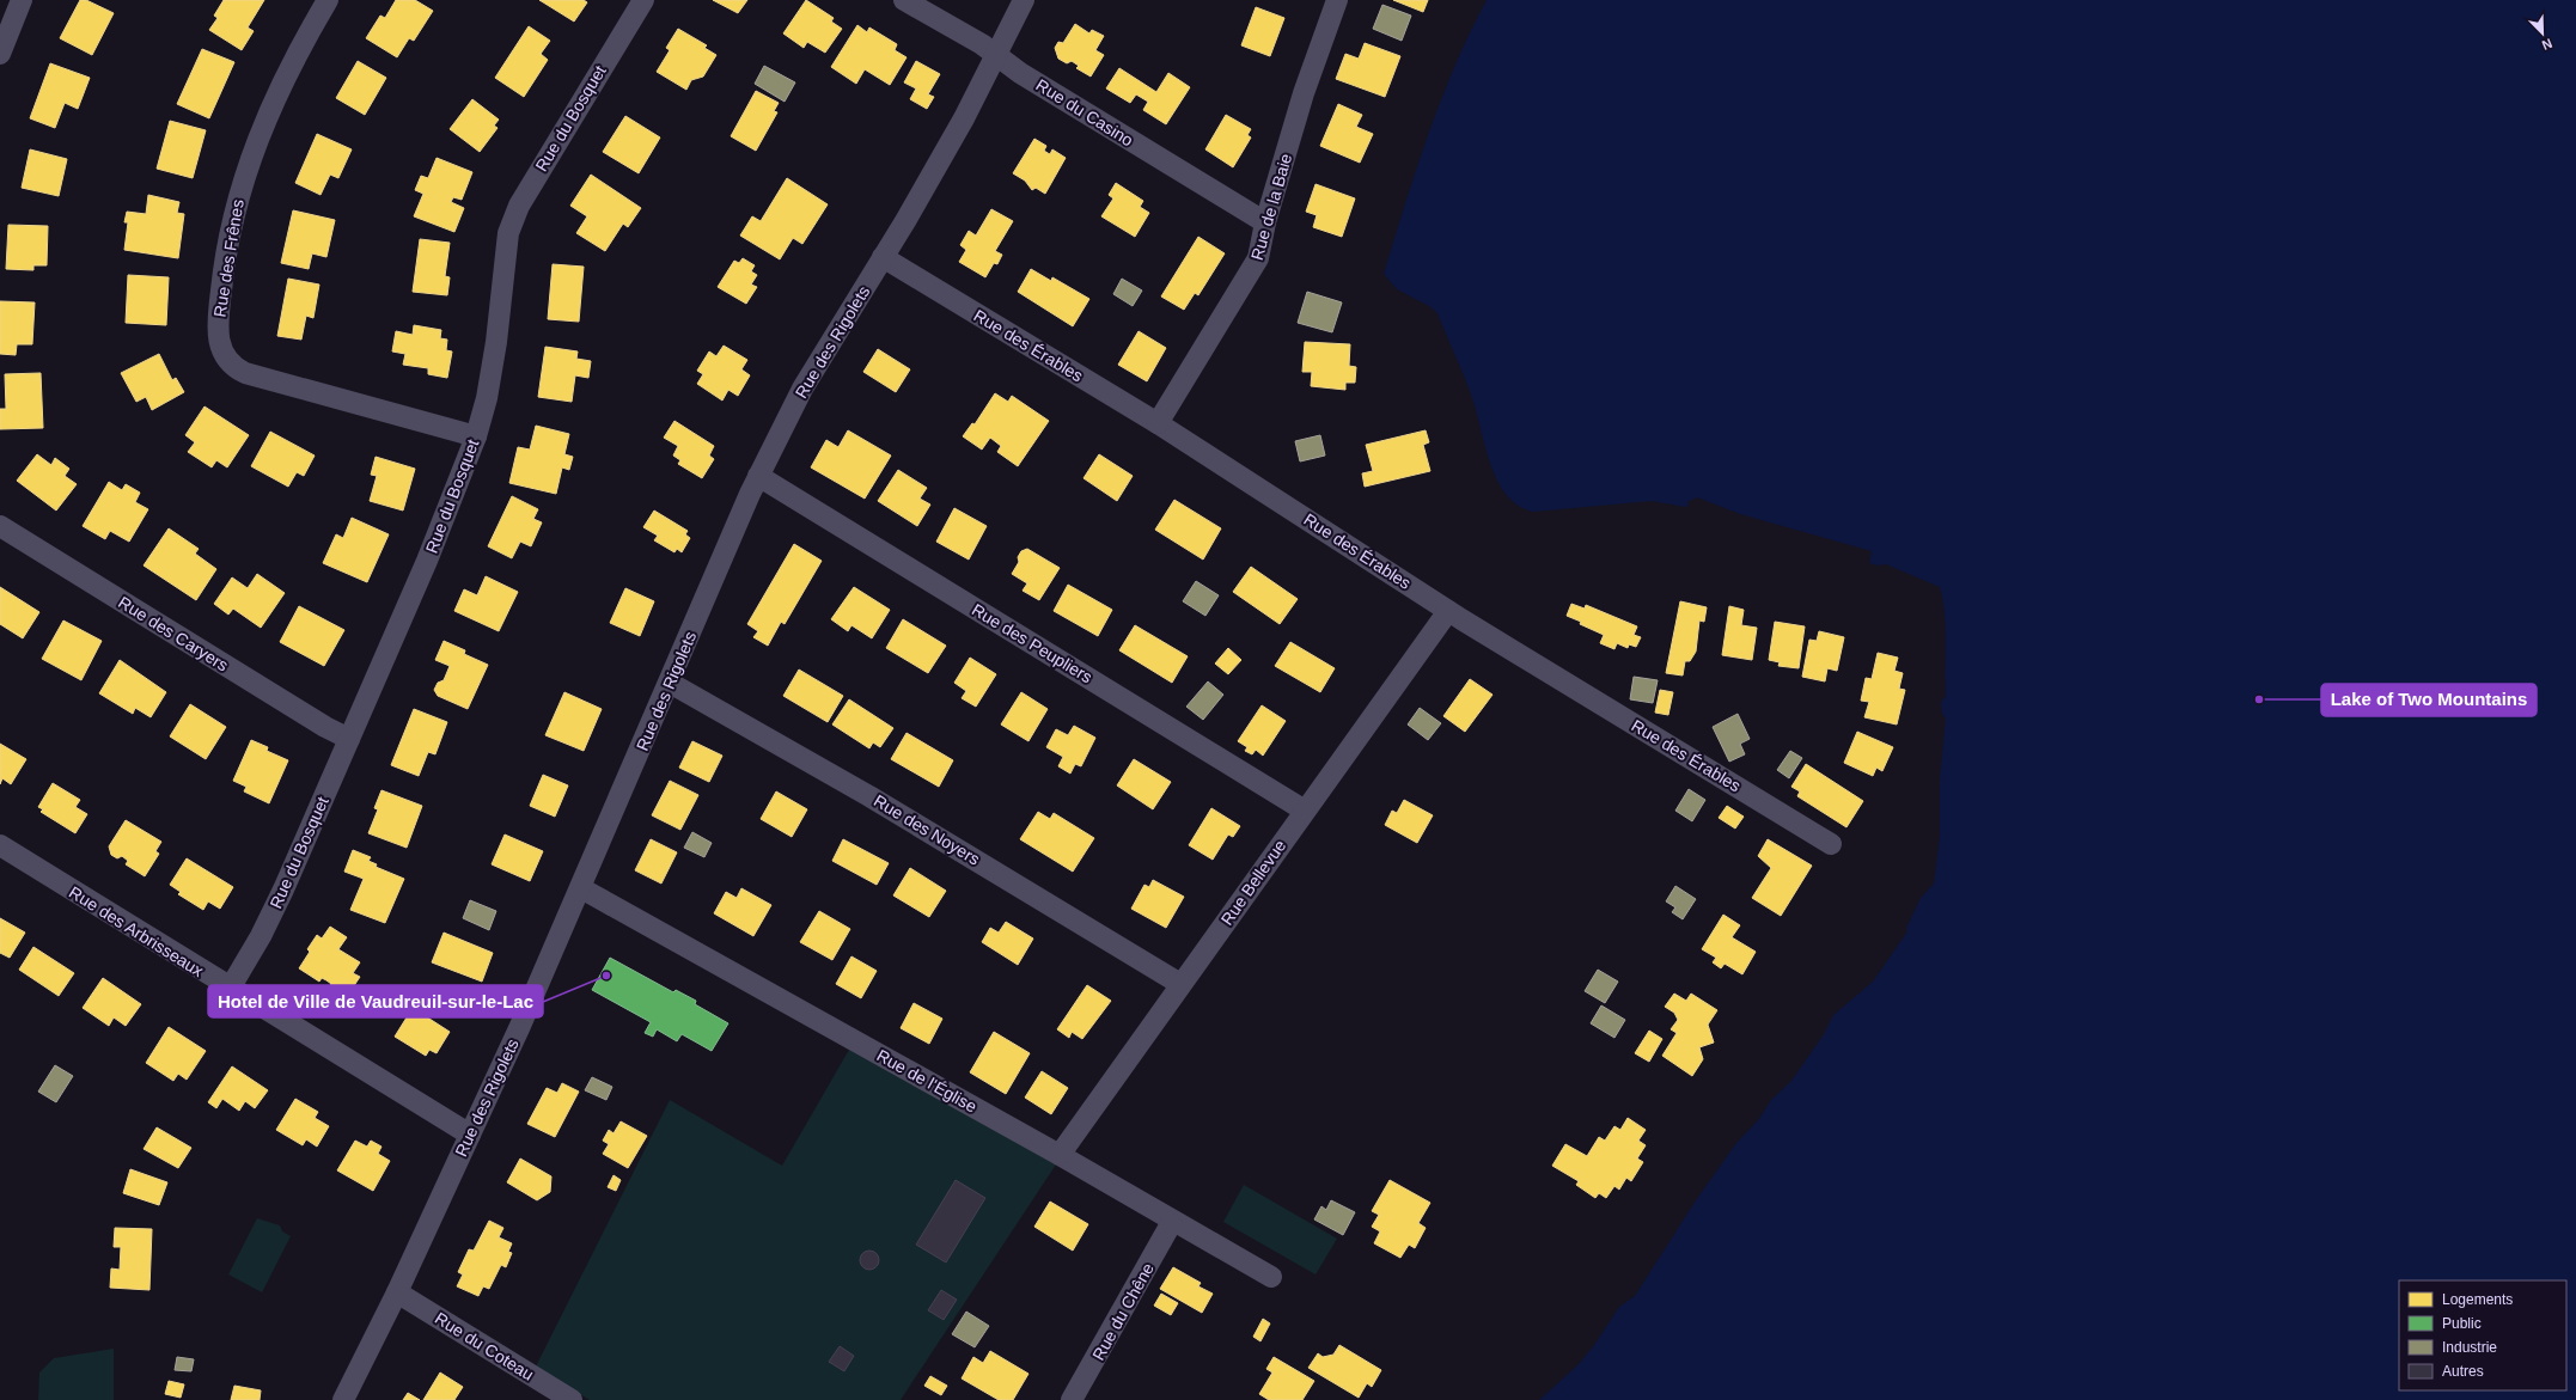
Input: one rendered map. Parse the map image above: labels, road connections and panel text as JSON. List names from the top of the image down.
{
  "streets": {
    "street": [
      "Rue du Casino",
      "Rue du Bosquet",
      "Rue de la Baie",
      "Rue des Frênes",
      "Rue des Rigolets",
      "Rue des Érables",
      "Rue des Caryers",
      "Rue des Peupliers",
      "Rue des Noyers",
      "Rue Bellevue",
      "Rue des Arbrisseaux",
      "Rue de l'Église",
      "Rue du Chêne",
      "Rue du Coteau"
    ]
  },
  "crossings": [
    ["Rue du Casino", "Rue de la Baie"],
    ["Rue du Casino", "Rue des Rigolets"],
    ["Rue du Bosquet", "Rue des Frênes"],
    ["Rue du Bosquet", "Rue des Caryers"],
    ["Rue du Bosquet", "Rue des Arbrisseaux"],
    ["Rue de la Baie", "Rue des Érables"],
    ["Rue des Rigolets", "Rue des Érables"],
    ["Rue des Rigolets", "Rue des Peupliers"],
    ["Rue des Rigolets", "Rue des Noyers"],
    ["Rue des Rigolets", "Rue des Arbrisseaux"],
    ["Rue des Rigolets", "Rue de l'Église"],
    ["Rue des Rigolets", "Rue du Coteau"],
    ["Rue des Érables", "Rue Bellevue"],
    ["Rue des Peupliers", "Rue Bellevue"],
    ["Rue des Noyers", "Rue Bellevue"],
    ["Rue Bellevue", "Rue de l'Église"],
    ["Rue de l'Église", "Rue du Chêne"]
  ],
  "places": ["Lake of Two Mountains", "Hotel de Ville de Vaudreuil-sur-le-Lac"],
  "legend": [
    "Logements",
    "Public",
    "Industrie",
    "Autres"
  ],
  "north": "bottom right"
}
